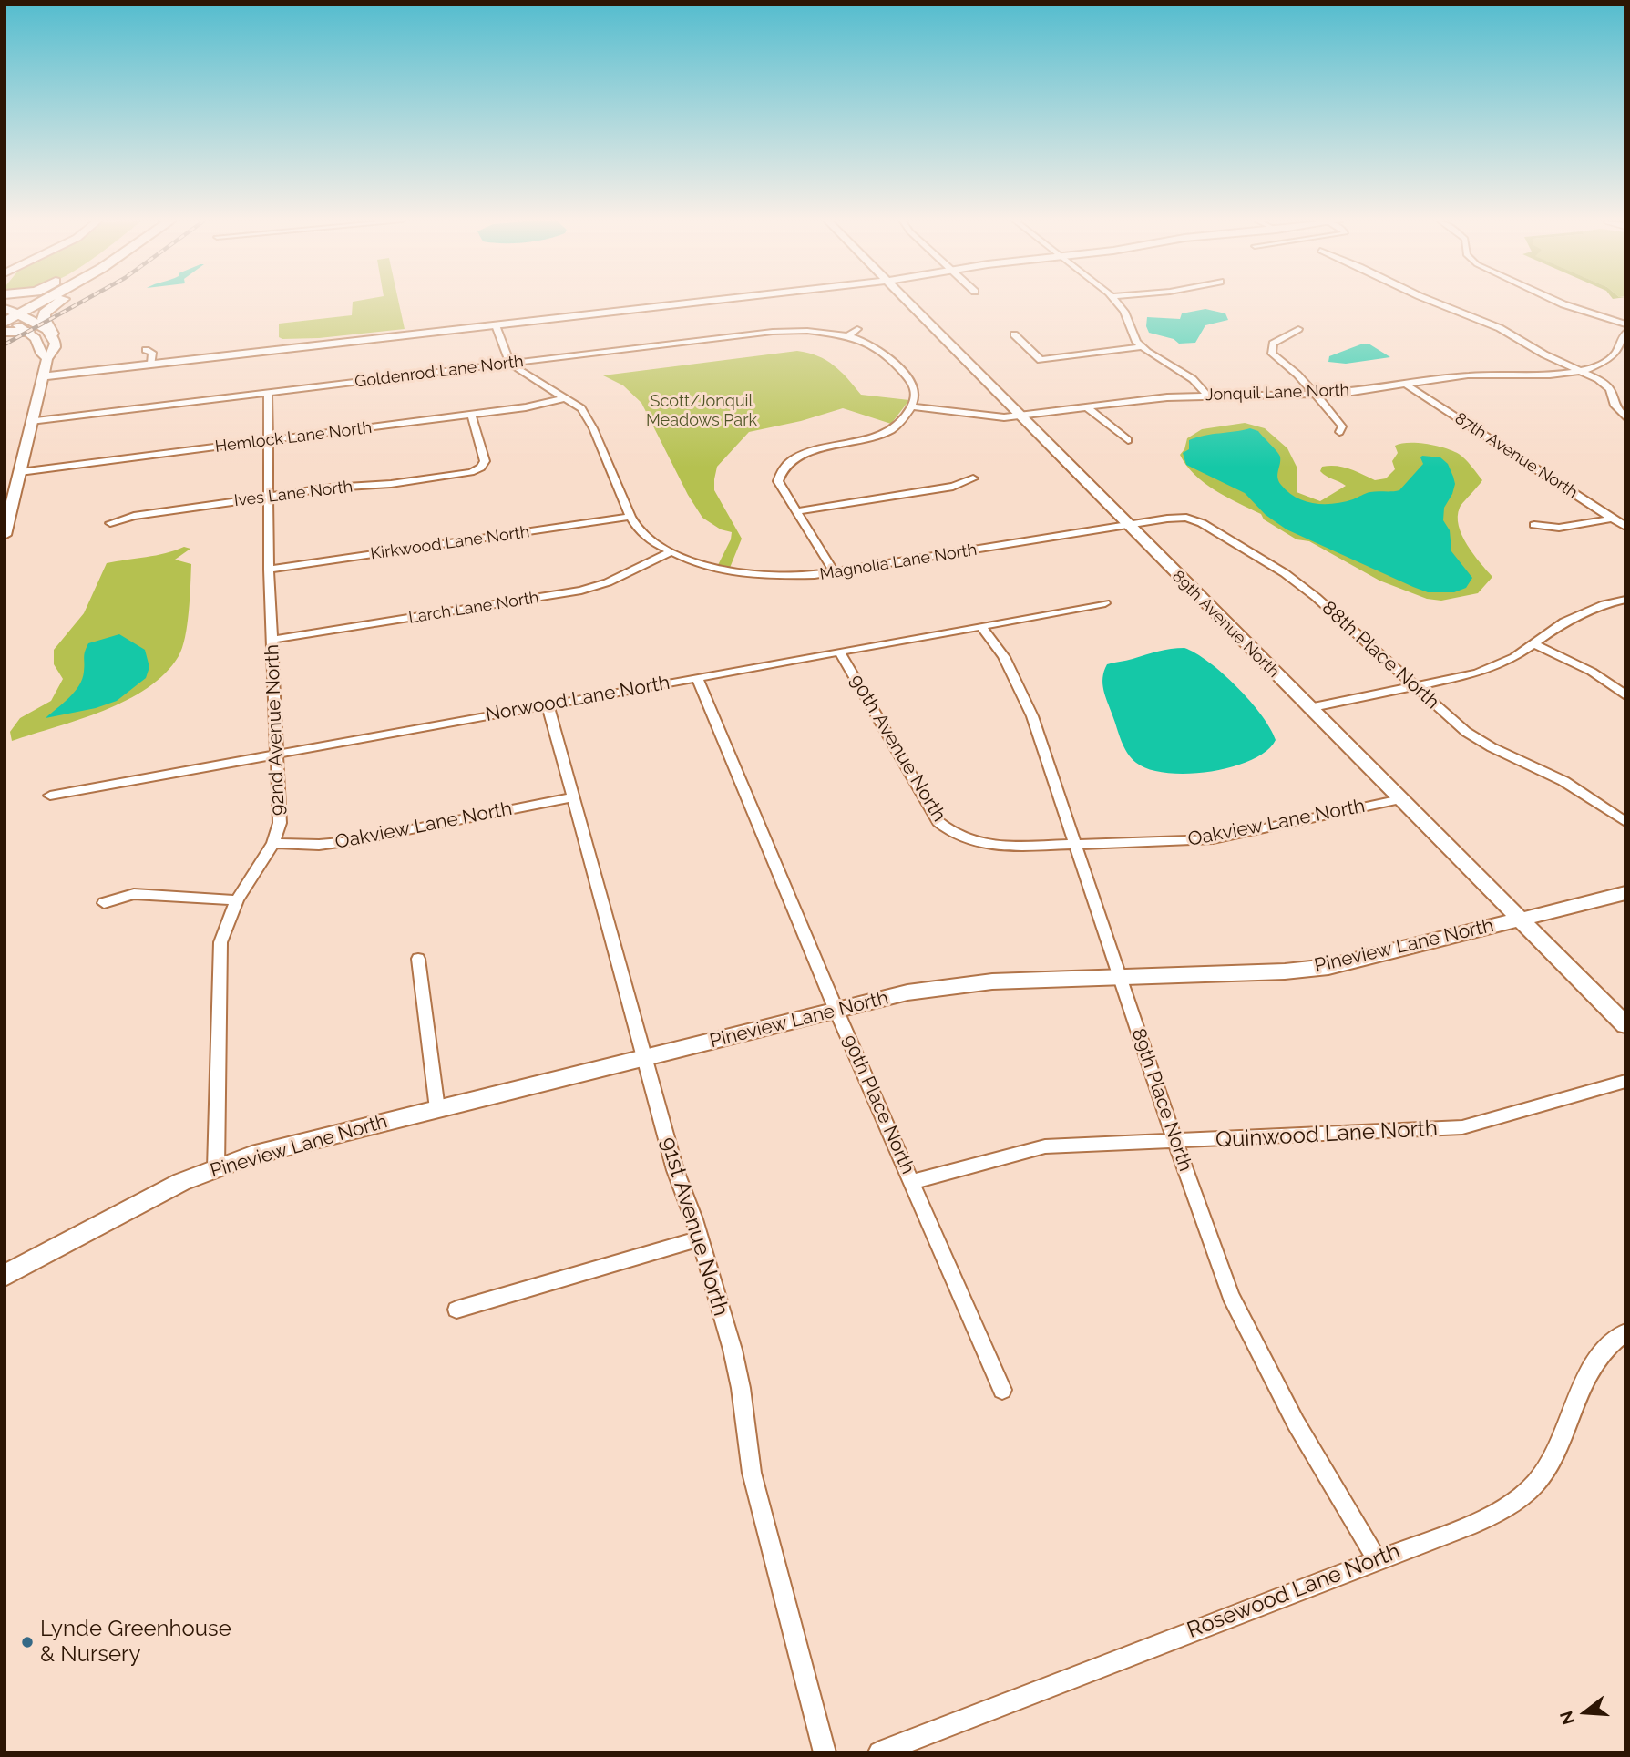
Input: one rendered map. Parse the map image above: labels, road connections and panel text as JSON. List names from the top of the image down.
{
  "streets": {
    "street": [
      "Goldenrod Lane North",
      "Jonquil Lane North",
      "Hemlock Lane North",
      "87th Avenue North",
      "Ives Lane North",
      "Kirkwood Lane North",
      "Magnolia Lane North",
      "Larch Lane North",
      "89th Avenue North",
      "88th Place North",
      "Norwood Lane North",
      "92nd Avenue North",
      "90th Avenue North",
      "Oakview Lane North",
      "Pineview Lane North",
      "89th Place North",
      "90th Place North",
      "Quinwood Lane North",
      "91st Avenue North",
      "Rosewood Lane North"
    ]
  },
  "crossings": [
    ["Goldenrod Lane North", "92nd Avenue North"],
    ["Jonquil Lane North", "87th Avenue North"],
    ["Jonquil Lane North", "89th Avenue North"],
    ["Hemlock Lane North", "Ives Lane North"],
    ["Hemlock Lane North", "92nd Avenue North"],
    ["Ives Lane North", "92nd Avenue North"],
    ["Kirkwood Lane North", "92nd Avenue North"],
    ["Magnolia Lane North", "Larch Lane North"],
    ["Magnolia Lane North", "89th Avenue North"],
    ["Magnolia Lane North", "88th Place North"],
    ["Larch Lane North", "92nd Avenue North"],
    ["89th Avenue North", "88th Place North"],
    ["89th Avenue North", "Oakview Lane North"],
    ["89th Avenue North", "Pineview Lane North"],
    ["Norwood Lane North", "92nd Avenue North"],
    ["Norwood Lane North", "90th Avenue North"],
    ["Norwood Lane North", "89th Place North"],
    ["Norwood Lane North", "90th Place North"],
    ["Norwood Lane North", "91st Avenue North"],
    ["92nd Avenue North", "Oakview Lane North"],
    ["92nd Avenue North", "Pineview Lane North"],
    ["90th Avenue North", "Oakview Lane North"],
    ["90th Avenue North", "89th Place North"],
    ["Oakview Lane North", "89th Place North"],
    ["Oakview Lane North", "91st Avenue North"],
    ["Pineview Lane North", "89th Place North"],
    ["Pineview Lane North", "90th Place North"],
    ["Pineview Lane North", "91st Avenue North"],
    ["89th Place North", "Quinwood Lane North"],
    ["89th Place North", "Rosewood Lane North"],
    ["90th Place North", "Quinwood Lane North"]
  ],
  "parks": ["Scott/Jonquil Meadows Park"],
  "places": ["Lynde Greenhouse & Nursery"],
  "north": "left"
}
